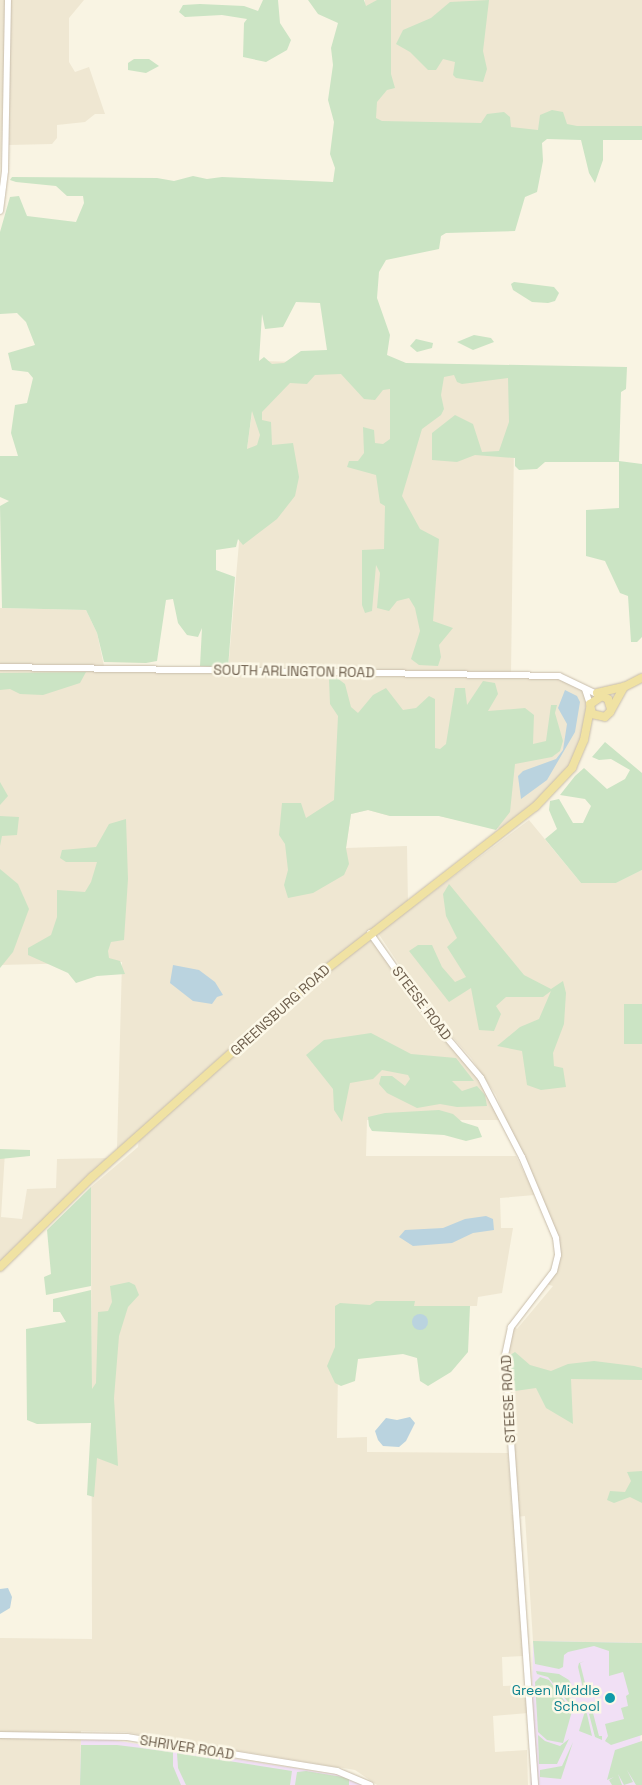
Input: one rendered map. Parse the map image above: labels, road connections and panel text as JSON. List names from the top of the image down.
{
  "streets": {
    "main road": ["GREENSBURG ROAD"],
    "street": ["SOUTH ARLINGTON ROAD", "STEESE ROAD", "SHRIVER ROAD"]
  },
  "crossings": [
    ["STEESE ROAD", "GREENSBURG ROAD"]
  ],
  "places": ["Green Middle School"]
}
